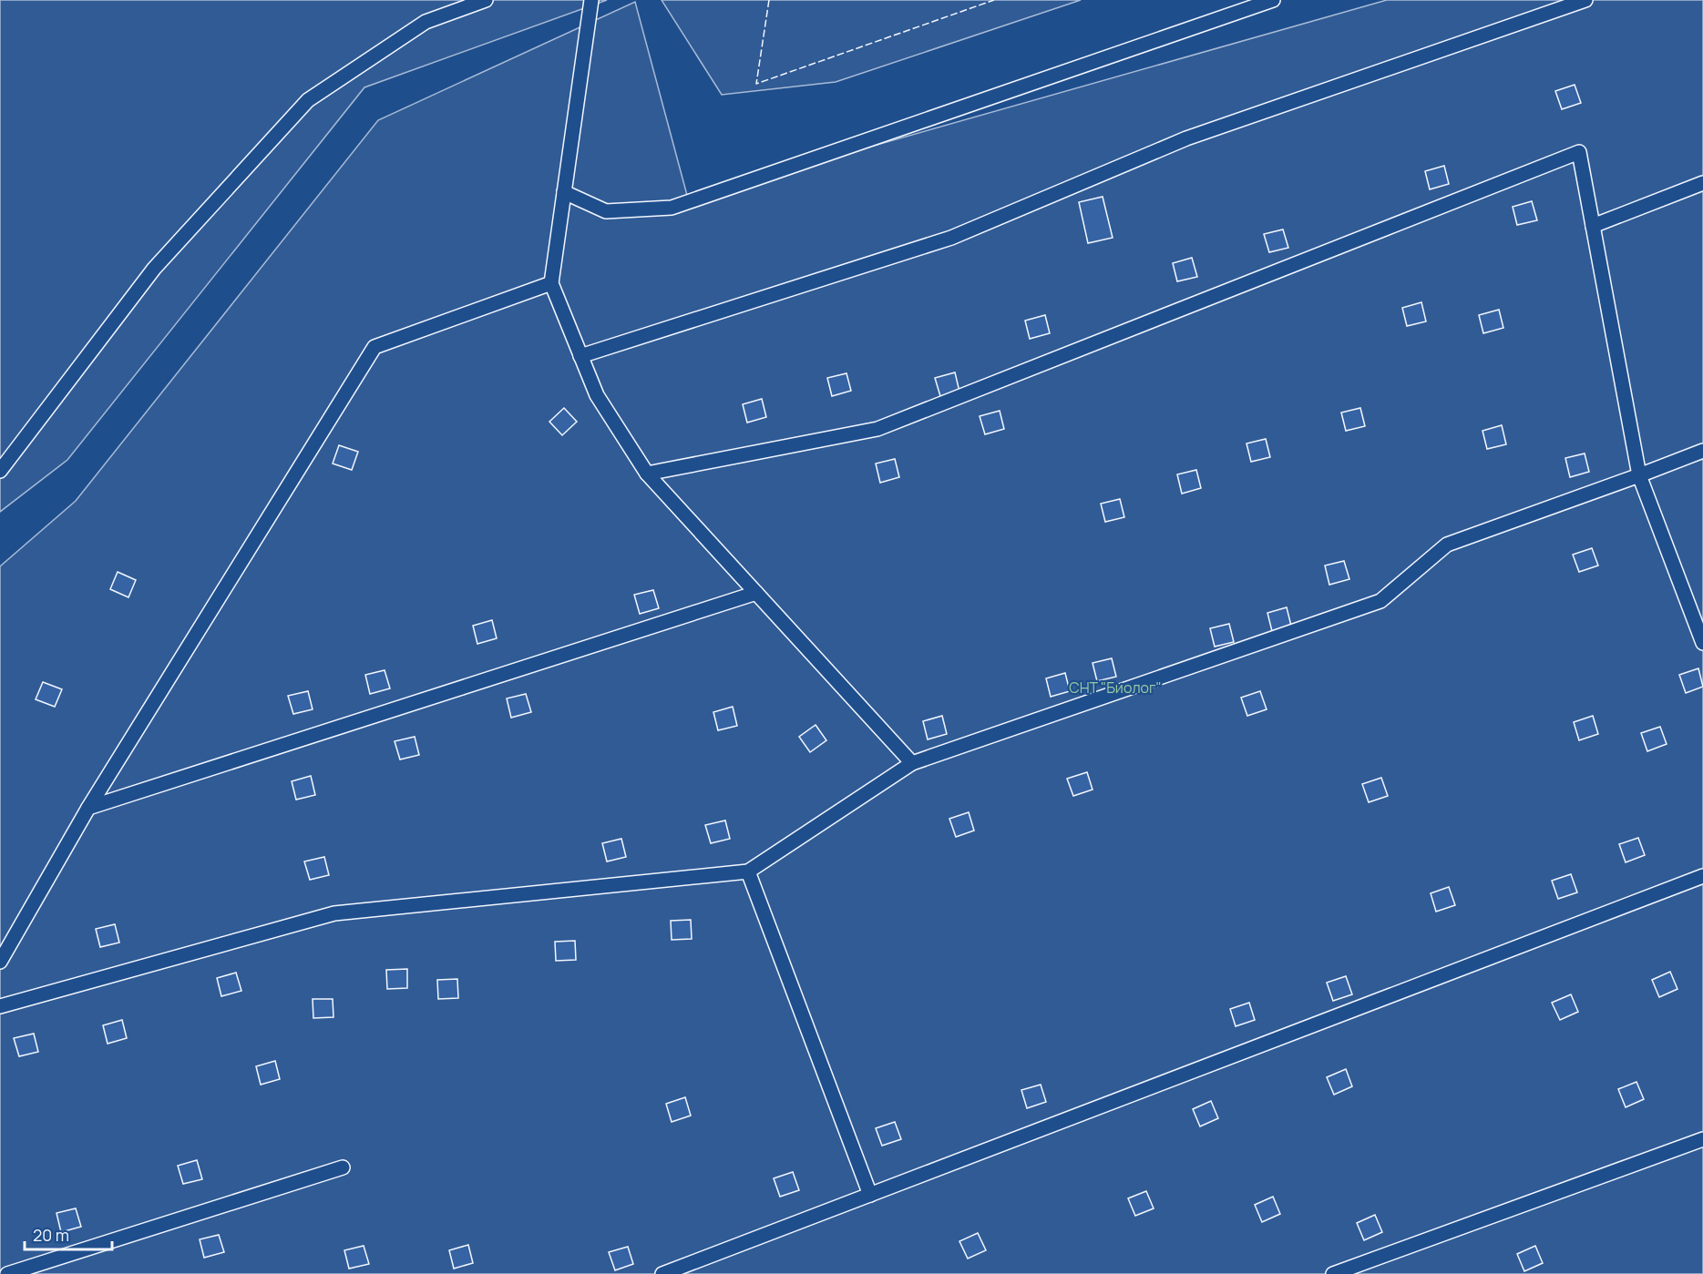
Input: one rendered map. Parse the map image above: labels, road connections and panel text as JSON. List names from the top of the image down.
{
  "parks": ["СНТ \"Биолог\""],
  "scale_bar": "20 m"
}
